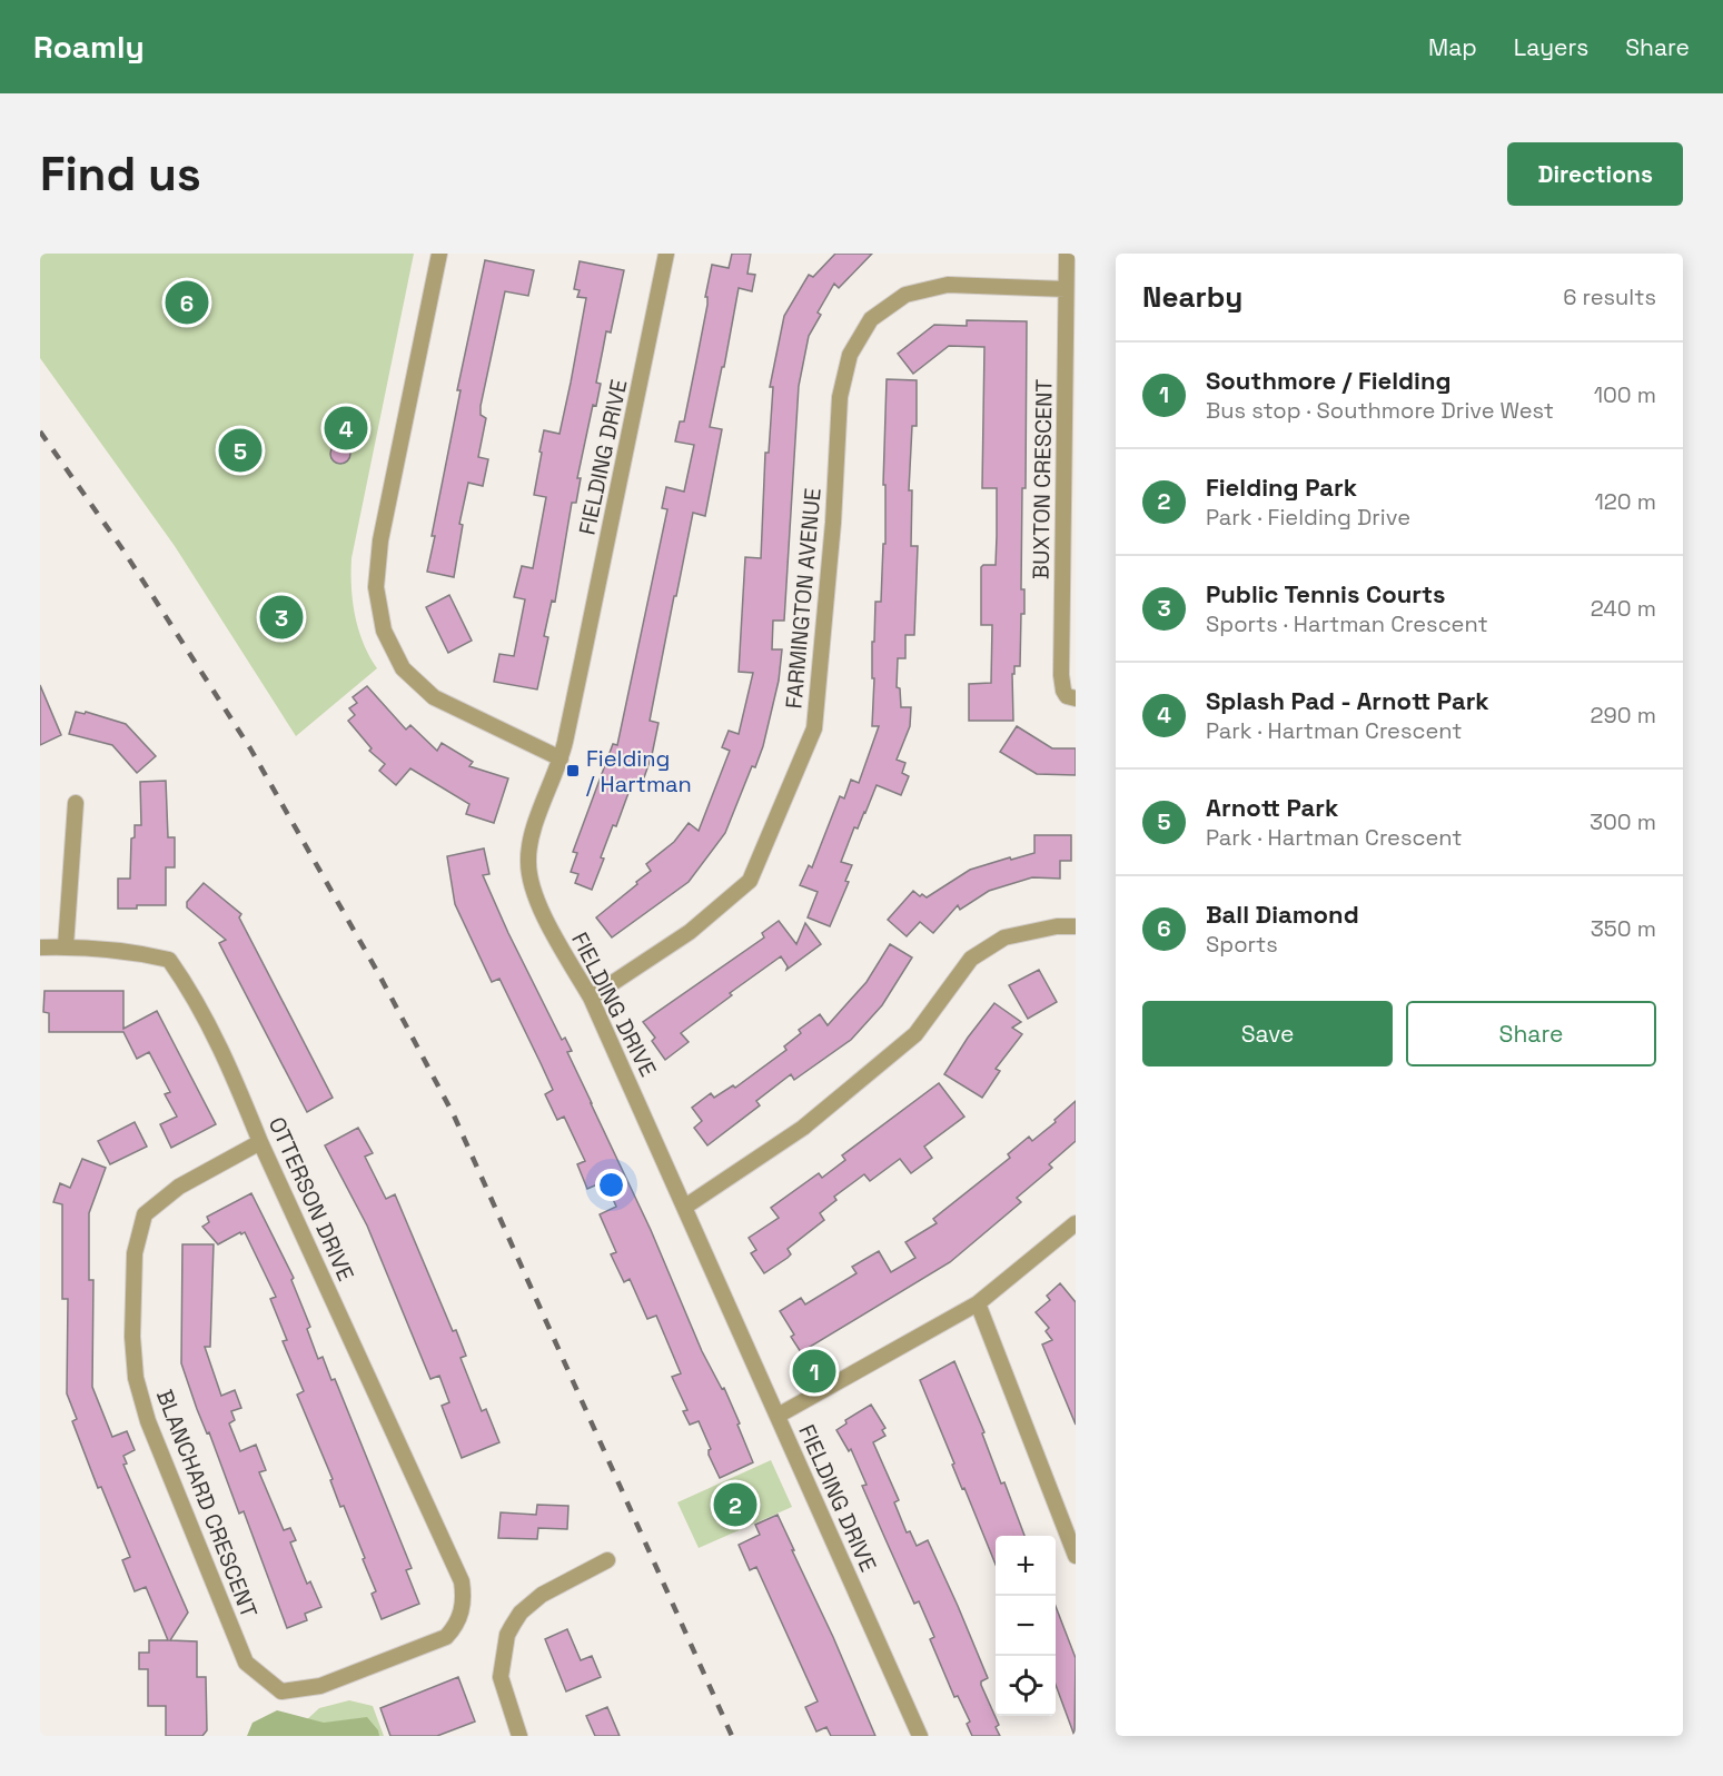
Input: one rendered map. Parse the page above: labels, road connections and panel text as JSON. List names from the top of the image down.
{
  "streets": {
    "street": [
      "FIELDING DRIVE",
      "BUXTON CRESCENT",
      "FARMINGTON AVENUE",
      "OTTERSON DRIVE",
      "BLANCHARD CRESCENT"
    ]
  },
  "crossings": [
    ["FIELDING DRIVE", "FARMINGTON AVENUE"],
    ["BUXTON CRESCENT", "FARMINGTON AVENUE"],
    ["OTTERSON DRIVE", "BLANCHARD CRESCENT"]
  ],
  "places": {
    "transit": ["Fielding / Hartman"]
  },
  "page": {
    "header": "Roamly",
    "nav": ["Map", "Layers", "Share"],
    "buttons": [
      "Directions",
      ["Save", "Share"]
    ],
    "title": "Find us",
    "heading": ["Nearby", "6 results"],
    "pins": [
      "6",
      "4",
      "5",
      "3",
      "1",
      "2"
    ],
    "list": [
      {
        "mark": "1",
        "name": "Southmore / Fielding",
        "note": "Bus stop · Southmore Drive West",
        "value": "100 m"
      },
      {
        "mark": "2",
        "name": "Fielding Park",
        "note": "Park · Fielding Drive",
        "value": "120 m"
      },
      {
        "mark": "3",
        "name": "Public Tennis Courts",
        "note": "Sports · Hartman Crescent",
        "value": "240 m"
      },
      {
        "mark": "4",
        "name": "Splash Pad - Arnott Park",
        "note": "Park · Hartman Crescent",
        "value": "290 m"
      },
      {
        "mark": "5",
        "name": "Arnott Park",
        "note": "Park · Hartman Crescent",
        "value": "300 m"
      },
      {
        "mark": "6",
        "name": "Ball Diamond",
        "note": "Sports",
        "value": "350 m"
      }
    ],
    "map_buttons": ["+", "−"]
  }
}
